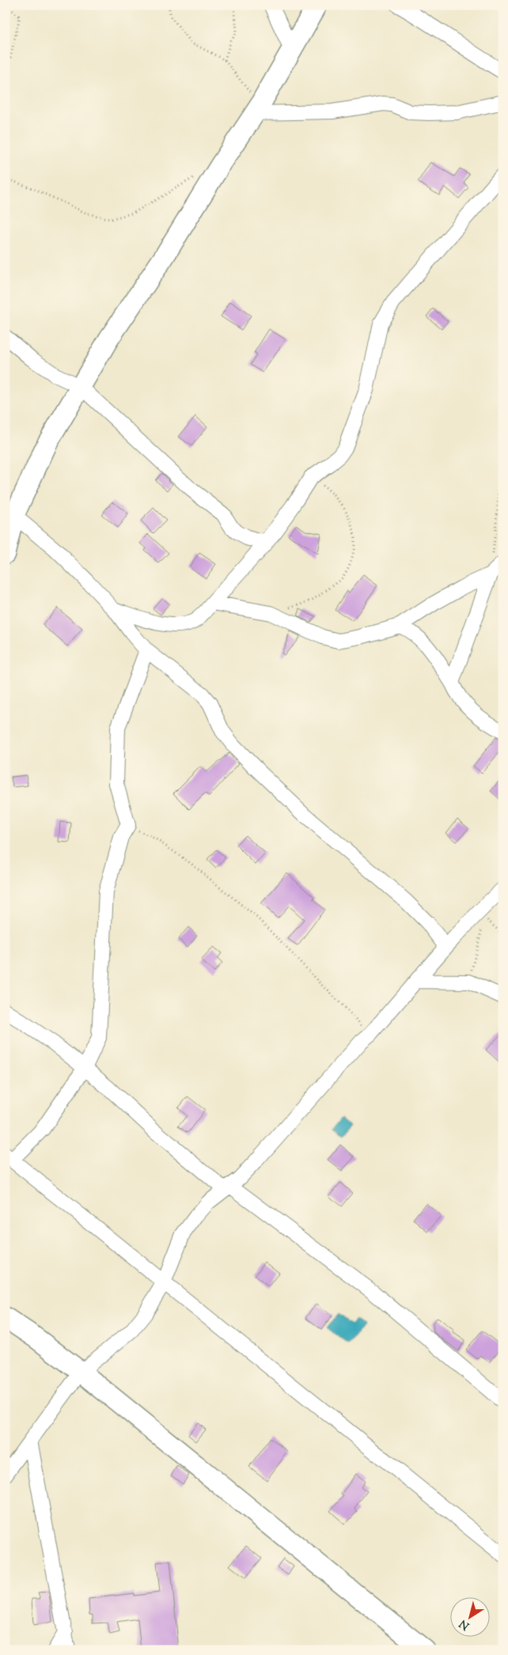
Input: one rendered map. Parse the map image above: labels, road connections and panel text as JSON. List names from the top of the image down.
{
  "north": "bottom left"
}
